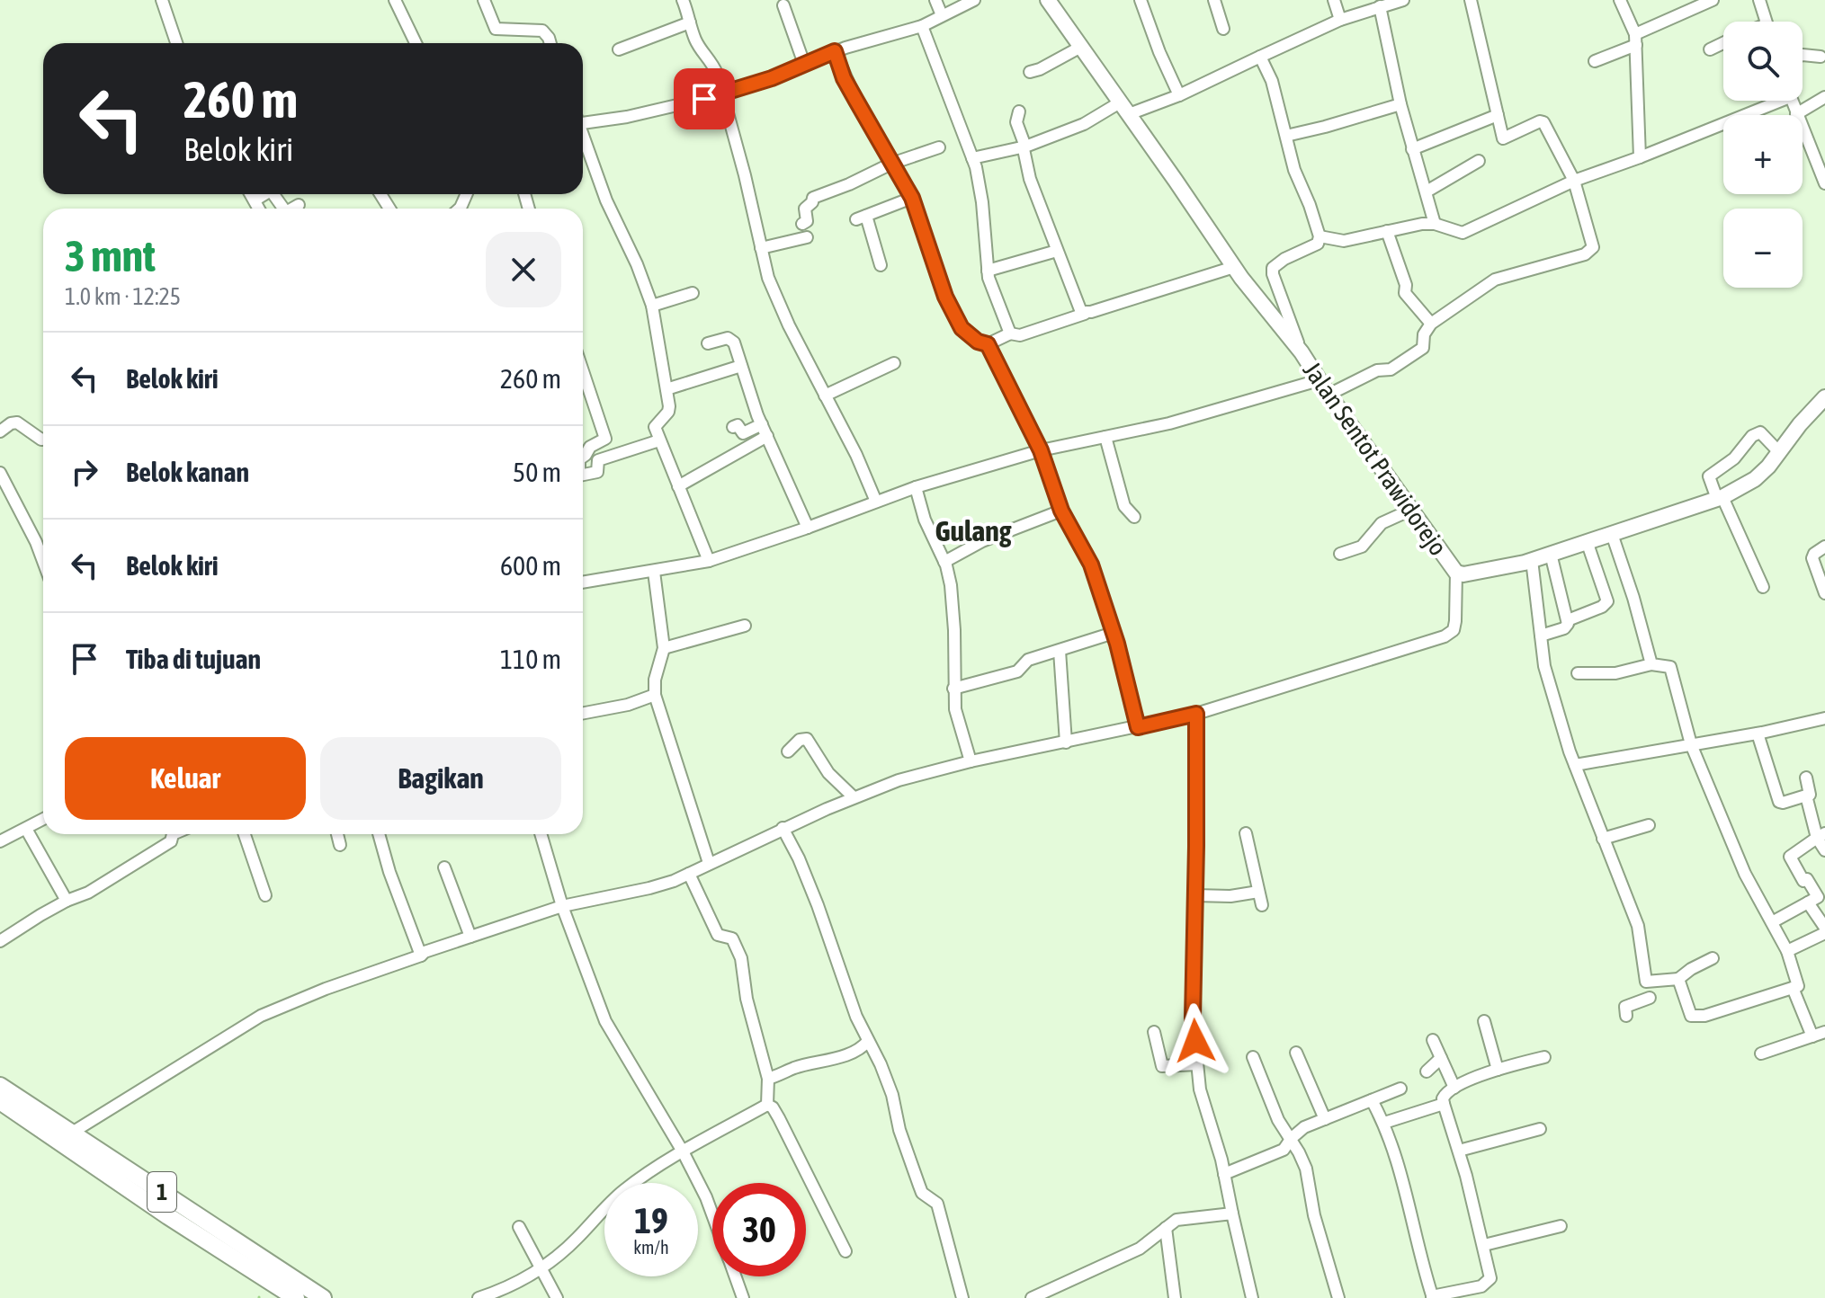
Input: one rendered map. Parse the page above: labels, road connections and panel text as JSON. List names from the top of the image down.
{
  "streets": {
    "highway": ["1"],
    "main road": ["Jalan Sentot Prawidorejo"]
  },
  "districts": ["Gulang"],
  "page": {
    "map_buttons": ["+", "−"],
    "turn": ["260 m", "Belok kiri"],
    "heading": ["3 mnt", "1.0 km · 12:25"],
    "list": [
      {
        "name": "Belok kiri",
        "value": "260 m"
      },
      {
        "name": "Belok kanan",
        "value": "50 m"
      },
      {
        "name": "Belok kiri",
        "value": "600 m"
      },
      {
        "name": "Tiba di tujuan",
        "value": "110 m"
      }
    ],
    "buttons": ["Keluar", "Bagikan"],
    "speed": "19 km/h",
    "limit": "30"
  }
}
